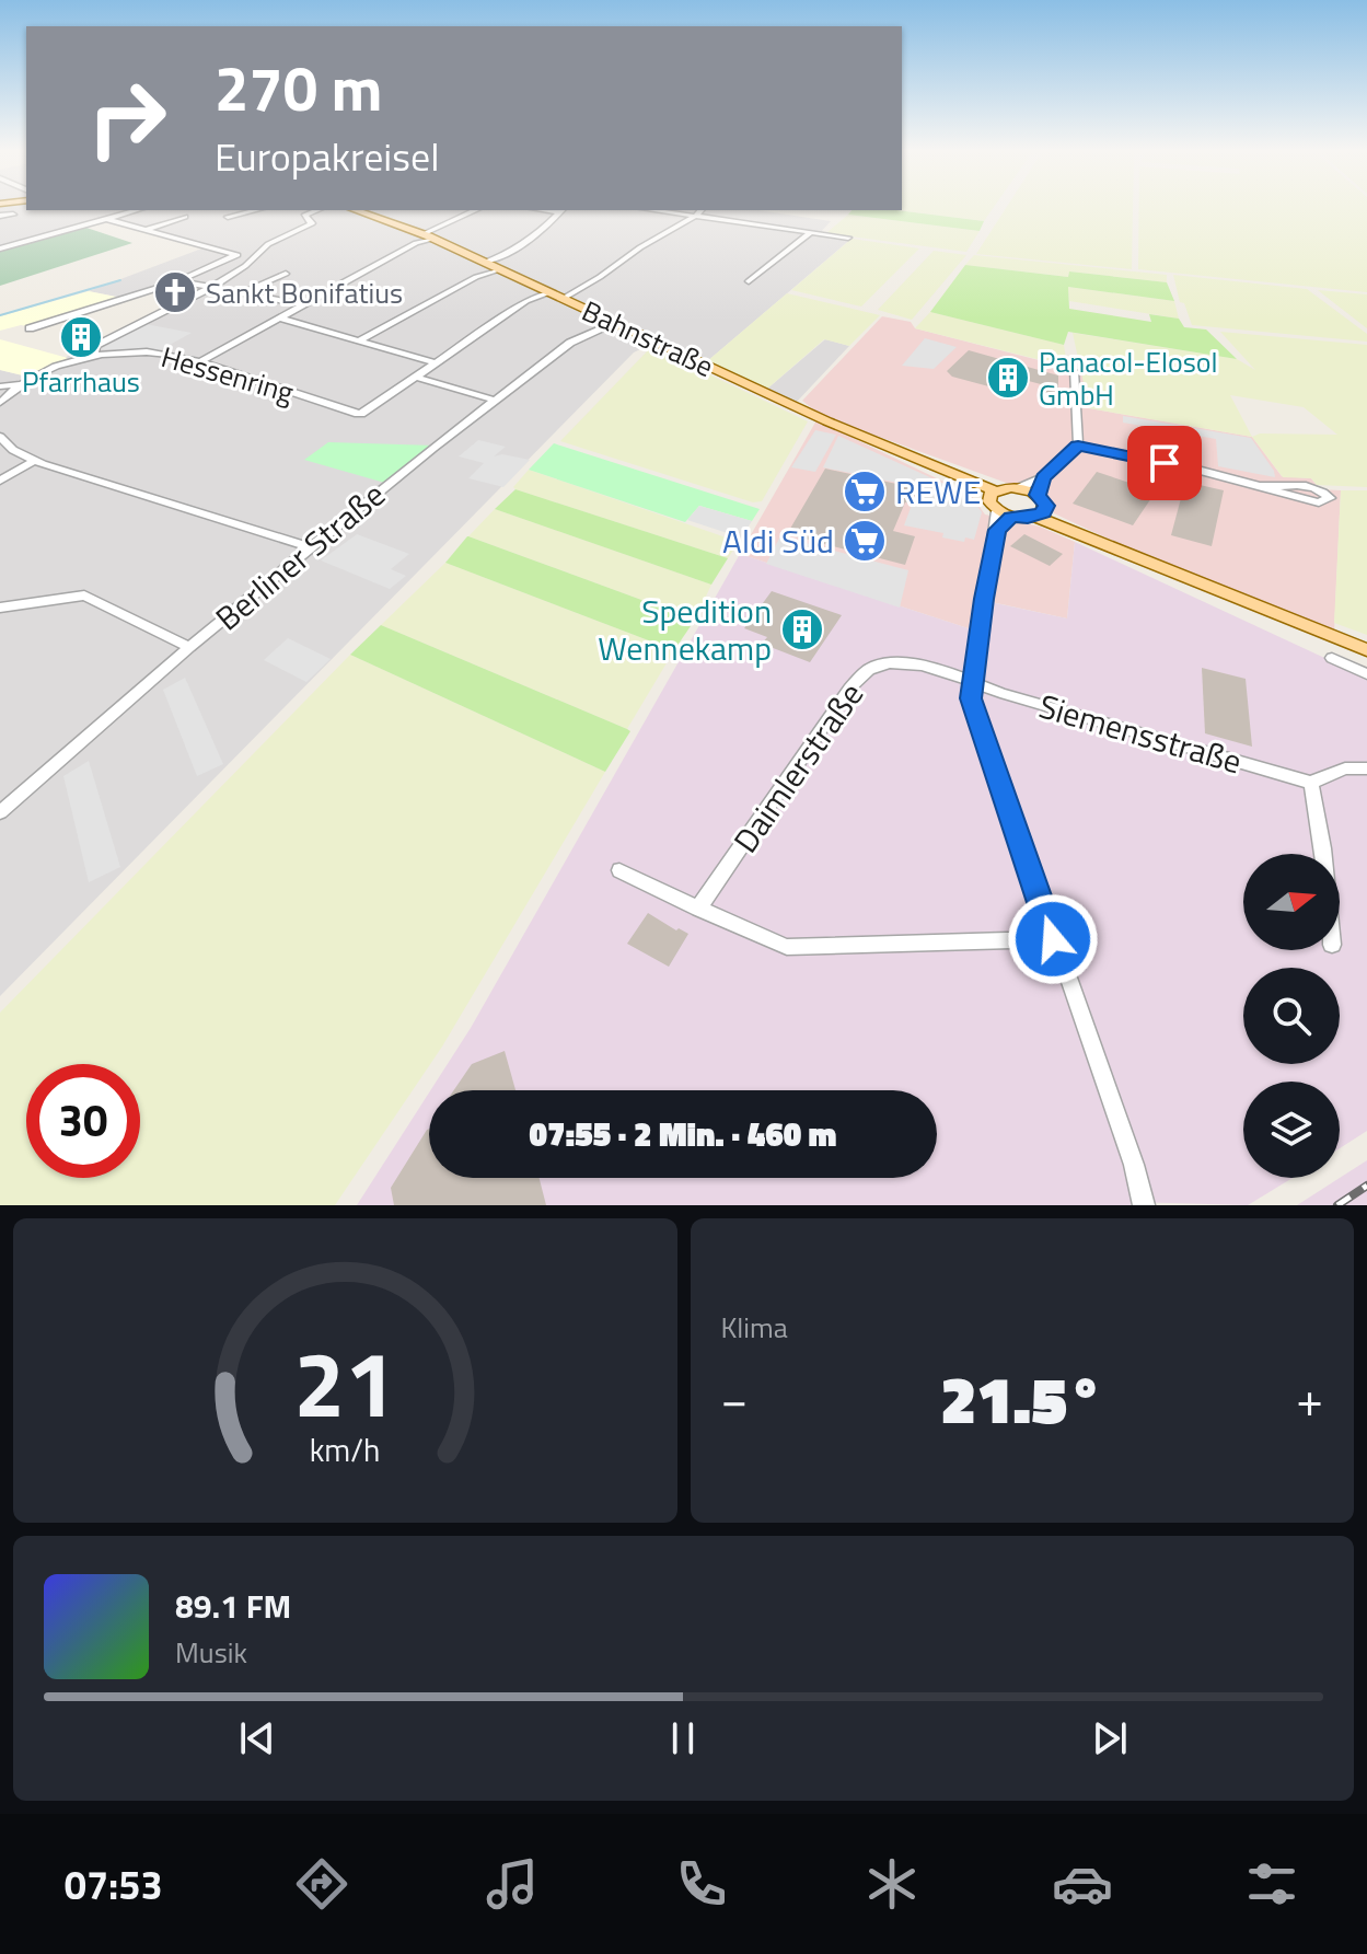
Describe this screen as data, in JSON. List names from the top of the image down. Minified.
{"streets":{"main road":["Bahnstraße"],"street":["Hessenring","Berliner Straße","Siemensstraße","Daimlerstraße"]},"crossings":[["Bahnstraße","Berliner Straße"],["Siemensstraße","Daimlerstraße"]],"places":{"church":["Sankt Bonifatius"],"building":["Pfarrhaus","Panacol-Elosol GmbH","Spedition Wennekamp"],"supermarket":["REWE","Aldi Süd"]},"north":"right","page":{"turn":["270 m","Europakreisel"],"limit":"30","trip":"07:55 · 2 Min. · 460 m","tile":"Klima","heat":["−","21.5°","+"],"song":["89.1 FM","Musik"],"tabs":"07:53","gauge":["21","km/h"]}}
